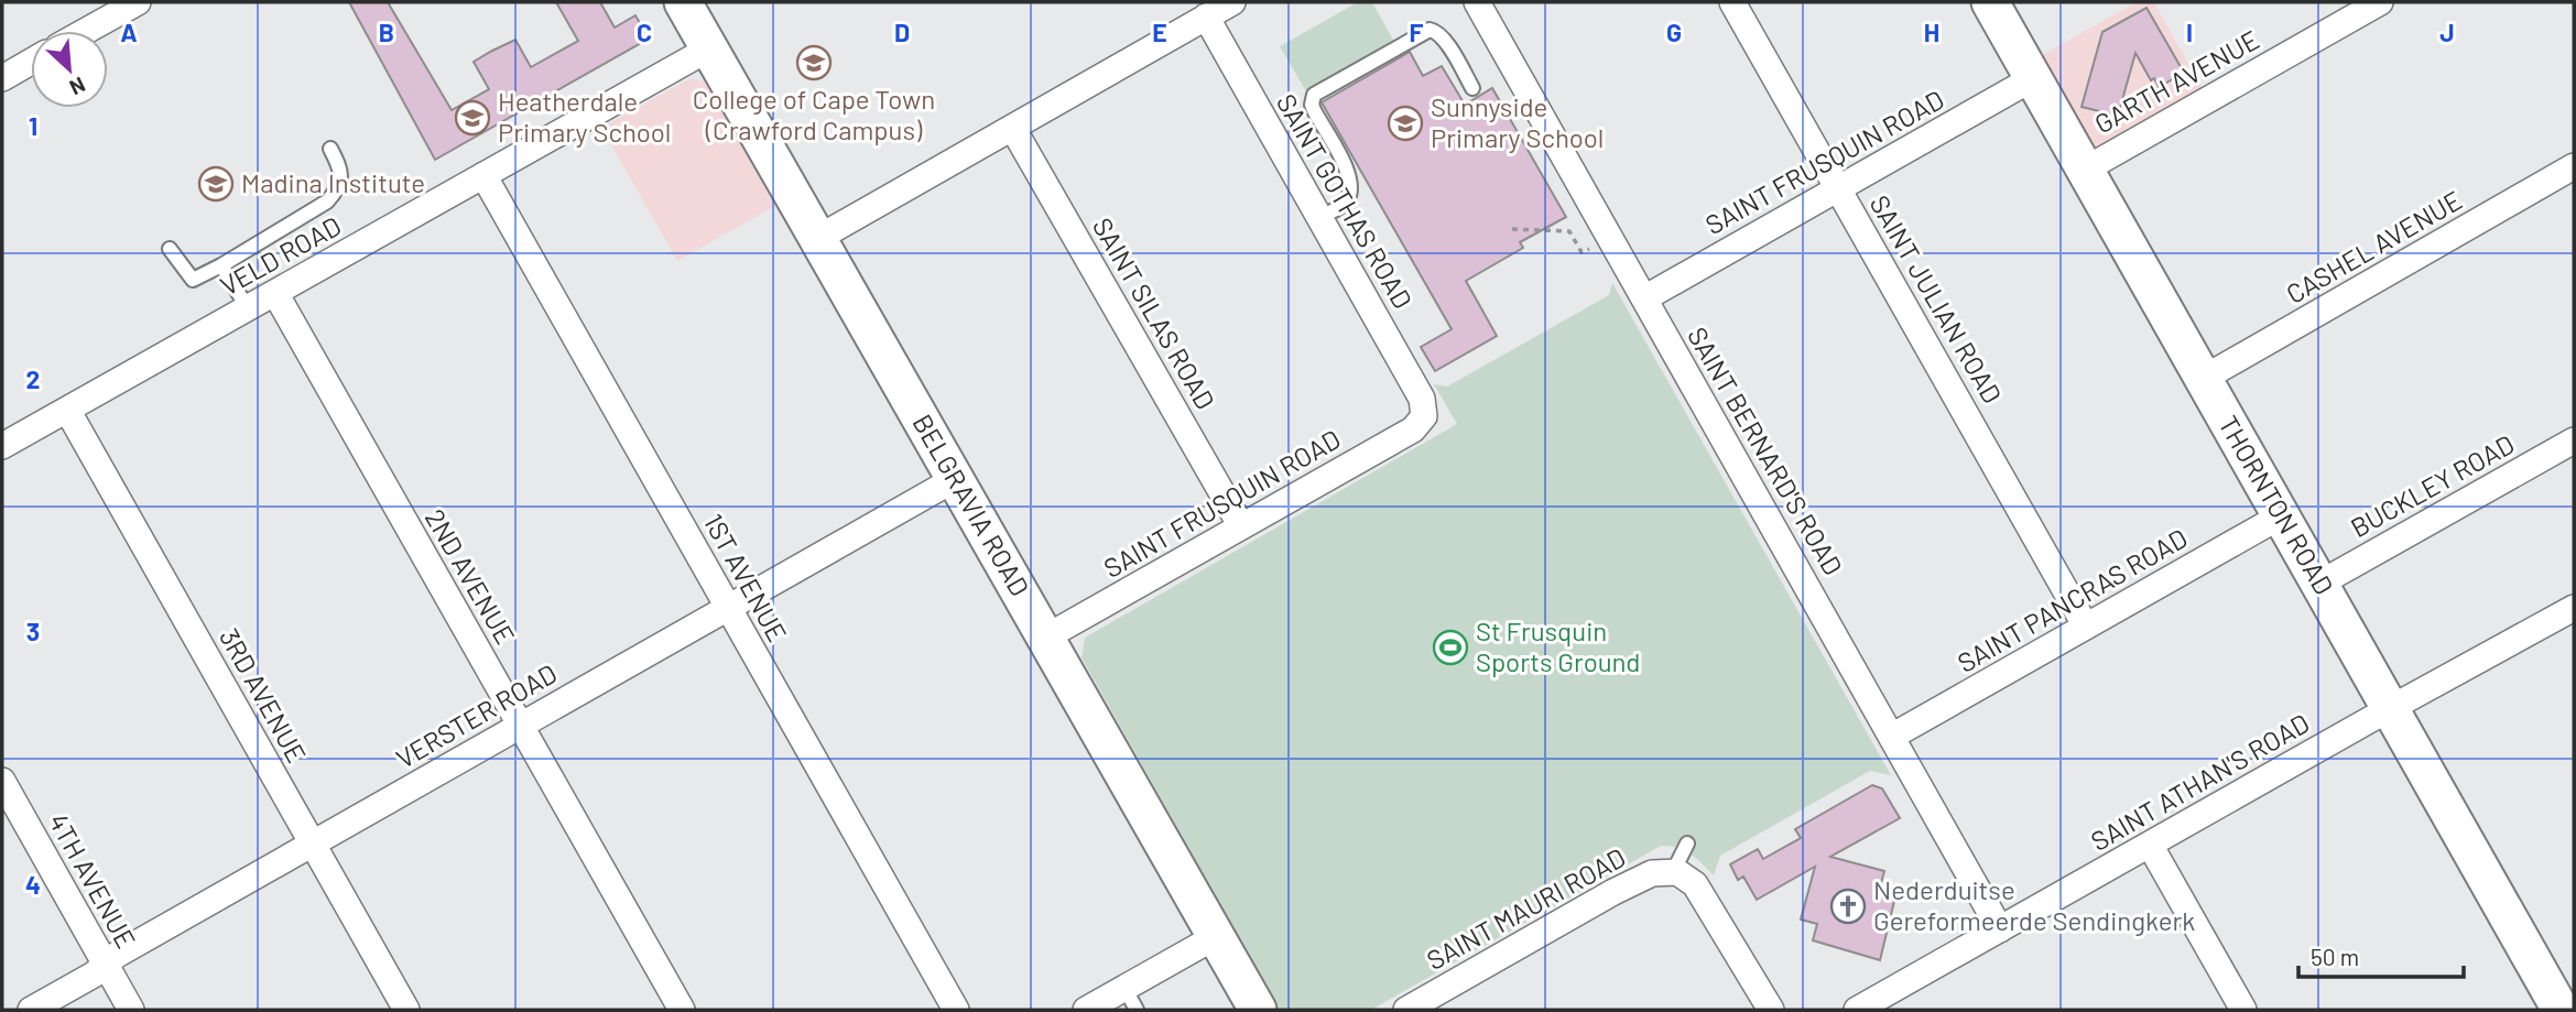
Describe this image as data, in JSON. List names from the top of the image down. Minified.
{"streets":{"street":["GARTH AVENUE","SAINT FRUSQUIN ROAD","SAINT GOTHAS ROAD","CASHEL AVENUE","VELD ROAD","SAINT JULIAN ROAD","SAINT SILAS ROAD","SAINT BERNARD'S ROAD","BUCKLEY ROAD","BELGRAVIA ROAD","THORNTON ROAD","2ND AVENUE","1ST AVENUE","SAINT PANCRAS ROAD","3RD AVENUE","VERSTER ROAD","SAINT ATHAN'S ROAD","4TH AVENUE","SAINT MAURI ROAD"]},"crossings":[["GARTH AVENUE","THORNTON ROAD"],["SAINT FRUSQUIN ROAD","SAINT GOTHAS ROAD"],["SAINT FRUSQUIN ROAD","SAINT JULIAN ROAD"],["SAINT FRUSQUIN ROAD","SAINT SILAS ROAD"],["SAINT FRUSQUIN ROAD","SAINT BERNARD'S ROAD"],["SAINT FRUSQUIN ROAD","BELGRAVIA ROAD"],["SAINT FRUSQUIN ROAD","THORNTON ROAD"],["CASHEL AVENUE","THORNTON ROAD"],["VELD ROAD","BELGRAVIA ROAD"],["VELD ROAD","2ND AVENUE"],["VELD ROAD","1ST AVENUE"],["VELD ROAD","3RD AVENUE"],["SAINT JULIAN ROAD","SAINT PANCRAS ROAD"],["SAINT BERNARD'S ROAD","SAINT PANCRAS ROAD"],["SAINT BERNARD'S ROAD","SAINT ATHAN'S ROAD"],["BUCKLEY ROAD","THORNTON ROAD"],["BELGRAVIA ROAD","VERSTER ROAD"],["THORNTON ROAD","SAINT PANCRAS ROAD"],["THORNTON ROAD","SAINT ATHAN'S ROAD"],["2ND AVENUE","VERSTER ROAD"],["1ST AVENUE","VERSTER ROAD"],["3RD AVENUE","VERSTER ROAD"],["VERSTER ROAD","4TH AVENUE"]],"places":{"school or university":["College of Cape Town (Crawford Campus)","Heatherdale Primary School","Sunnyside Primary School","Madina Institute"],"sports":["St Frusquin Sports Ground"],"church":["Nederduitse Gereformeerde Sendingkerk"]},"scale_bar":"50 m","north":"bottom right","grid":{"columns":["A","B","C","D","E","F","G","H","I","J"],"rows":["1","2","3","4"]}}
